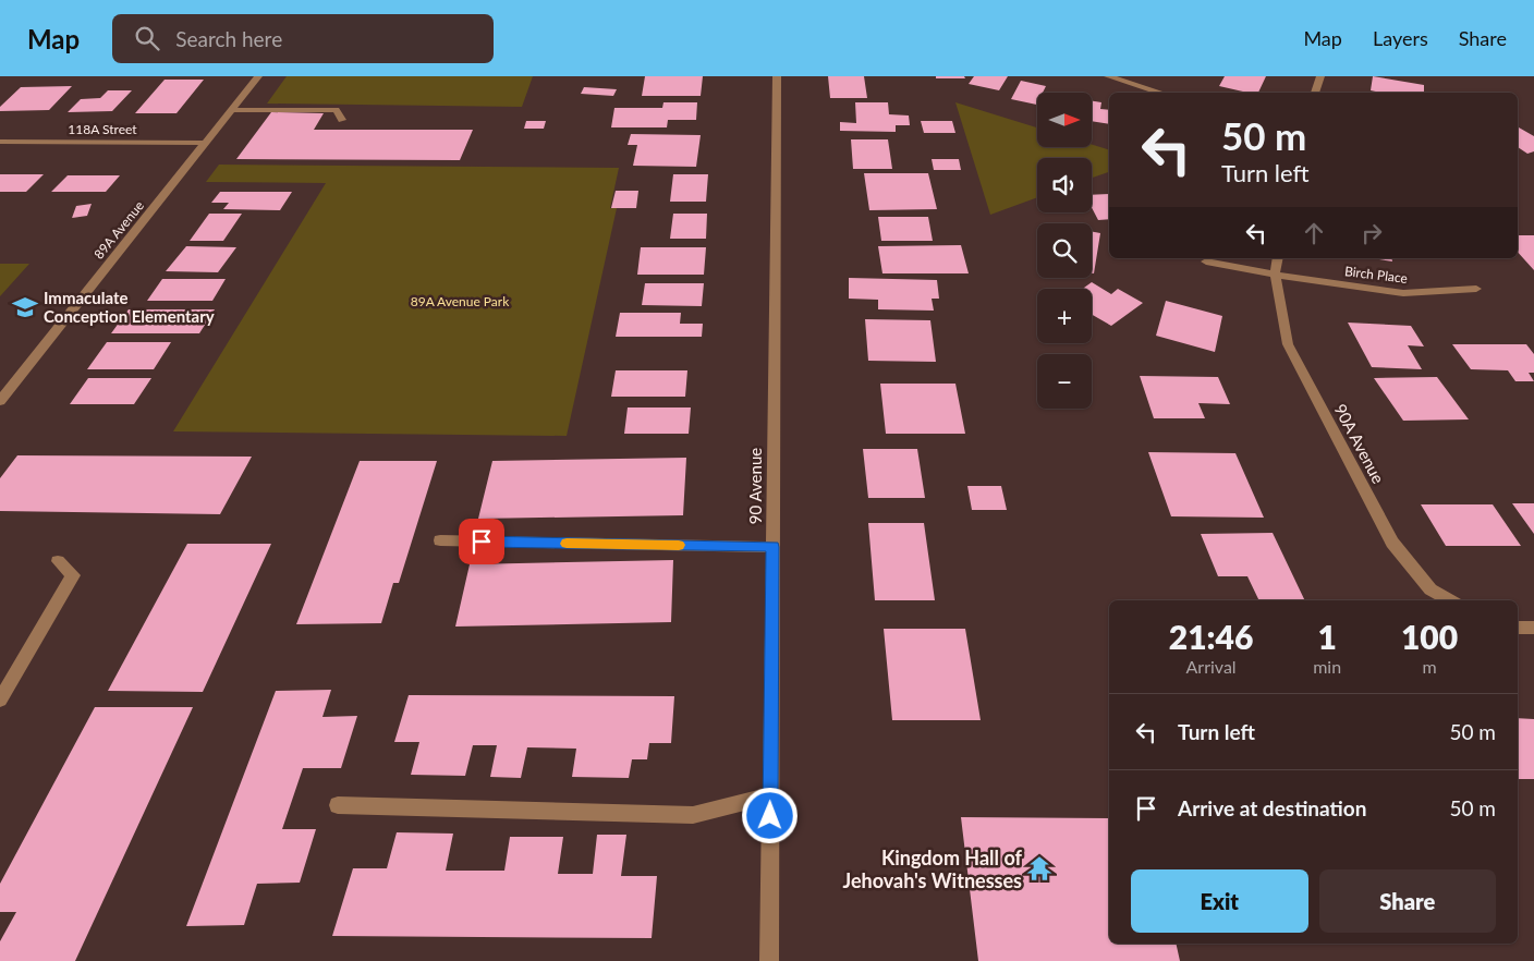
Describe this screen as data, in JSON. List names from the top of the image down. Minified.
{"streets":{"street":["118A Street","89A Avenue","Birch Place","90A Avenue","90 Avenue"]},"crossings":[["118A Street","89A Avenue"],["Birch Place","90A Avenue"]],"parks":["89A Avenue Park"],"places":{"school or university":["Immaculate Conception Elementary"],"temple":["Kingdom Hall of Jehovah's Witnesses"]},"north":"right","page":{"header":"Map","search":"Search here","nav":["Map","Layers","Share"],"map_buttons":["+","−"],"turn":["50 m","Turn left"],"eta":["21:46","Arrival","1","min","100","m"],"list":[{"name":"Turn left","value":"50 m"},{"name":"Arrive at destination","value":"50 m"}],"buttons":["Exit","Share"]}}
